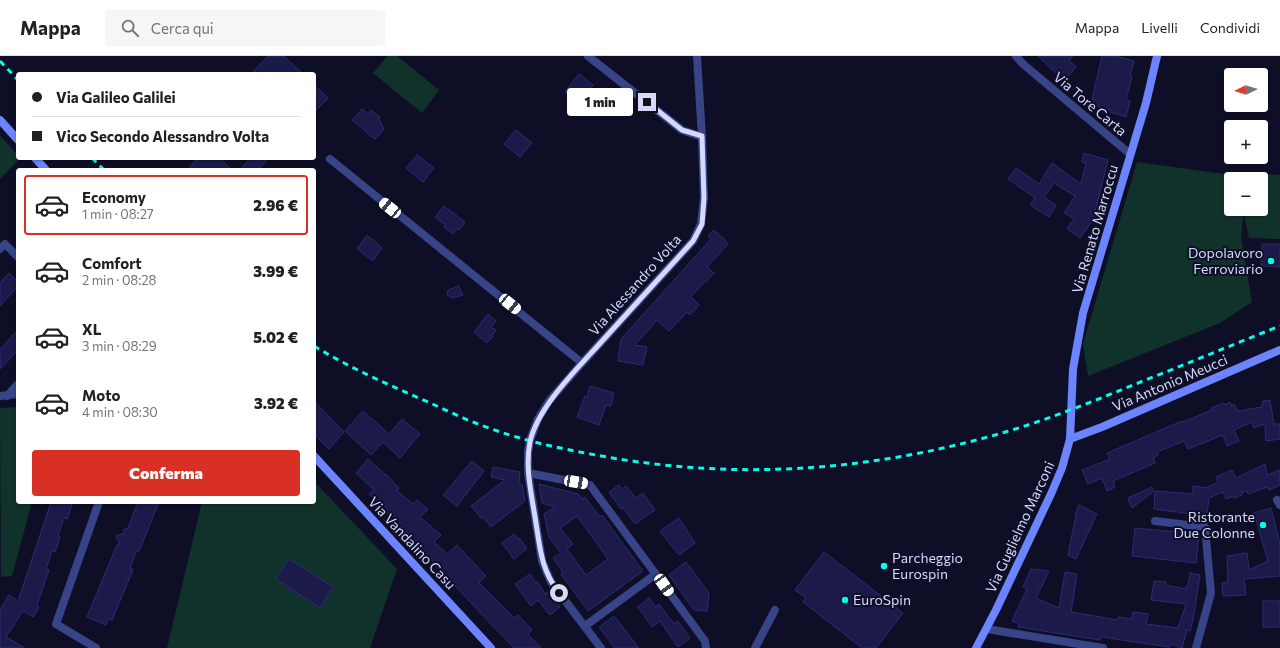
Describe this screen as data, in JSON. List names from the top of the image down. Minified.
{"streets":{"main road":["Via Renato Marroccu","Via Antonio Meucci","Via Guglielmo Marconi","Via Vandalino Casu"],"street":["Via Tore Carta","Via Alessandro Volta"]},"crossings":[["Via Tore Carta","Via Renato Marroccu"],["Via Renato Marroccu","Via Guglielmo Marconi"],["Via Antonio Meucci","Via Guglielmo Marconi"]],"places":["Dopolavoro Ferroviario","Ristorante Due Colonne","Parcheggio Eurospin","EuroSpin"],"north":"left","page":{"header":"Mappa","search":"Cerca qui","nav":["Mappa","Livelli","Condividi"],"map_buttons":["+","−"],"banner":["Via Galileo Galilei","Vico Secondo Alessandro Volta"],"bubble":"1 min","list":[{"name":"Economy","note":"1 min · 08:27","value":"2.96 €"},{"name":"Comfort","note":"2 min · 08:28","value":"3.99 €"},{"name":"XL","note":"3 min · 08:29","value":"5.02 €"},{"name":"Moto","note":"4 min · 08:30","value":"3.92 €"}],"buttons":"Conferma"}}
